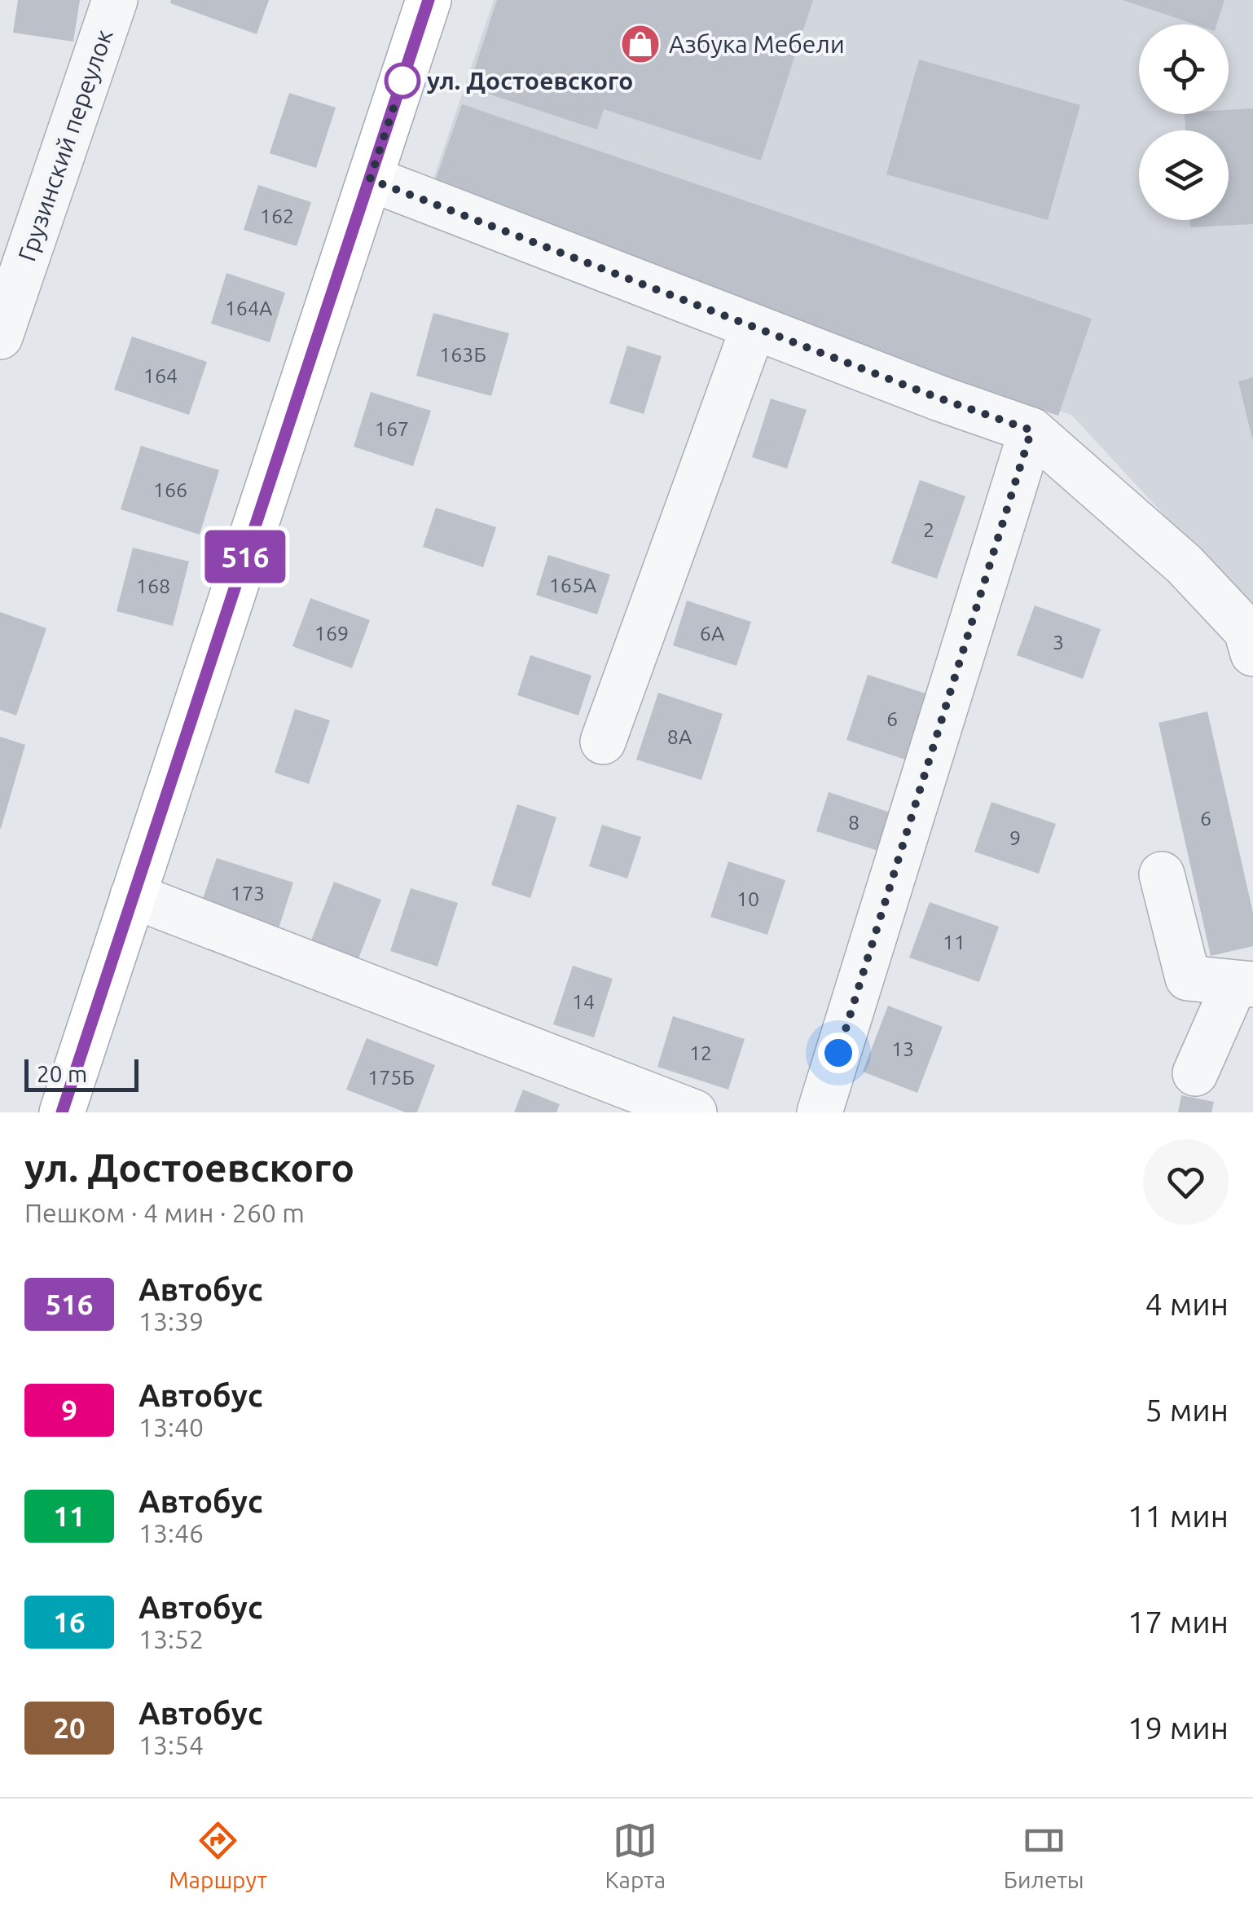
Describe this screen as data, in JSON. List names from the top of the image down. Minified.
{"streets":{"street":["Грузинский переулок"]},"places":{"shop":["Азбука Мебели"],"other":["ул. Достоевского"]},"lines":["bus line 516"],"house_numbers":["162","164А","163Б","164","167","166","2","165А","168","169","6А","3","6","8А","6","8","9","173","10","11","14","13","12","175Б"],"scale_bar":"20 m","page":{"on_map":"516","scale":"20 m","heading":["ул. Достоевского","Пешком · 4 мин · 260 m"],"list":[{"mark":"516","name":"Автобус","note":"13:39","value":"4 мин"},{"mark":"9","name":"Автобус","note":"13:40","value":"5 мин"},{"mark":"11","name":"Автобус","note":"13:46","value":"11 мин"},{"mark":"16","name":"Автобус","note":"13:52","value":"17 мин"},{"mark":"20","name":"Автобус","note":"13:54","value":"19 мин"}],"tabs":["Маршрут","Карта","Билеты"]}}
